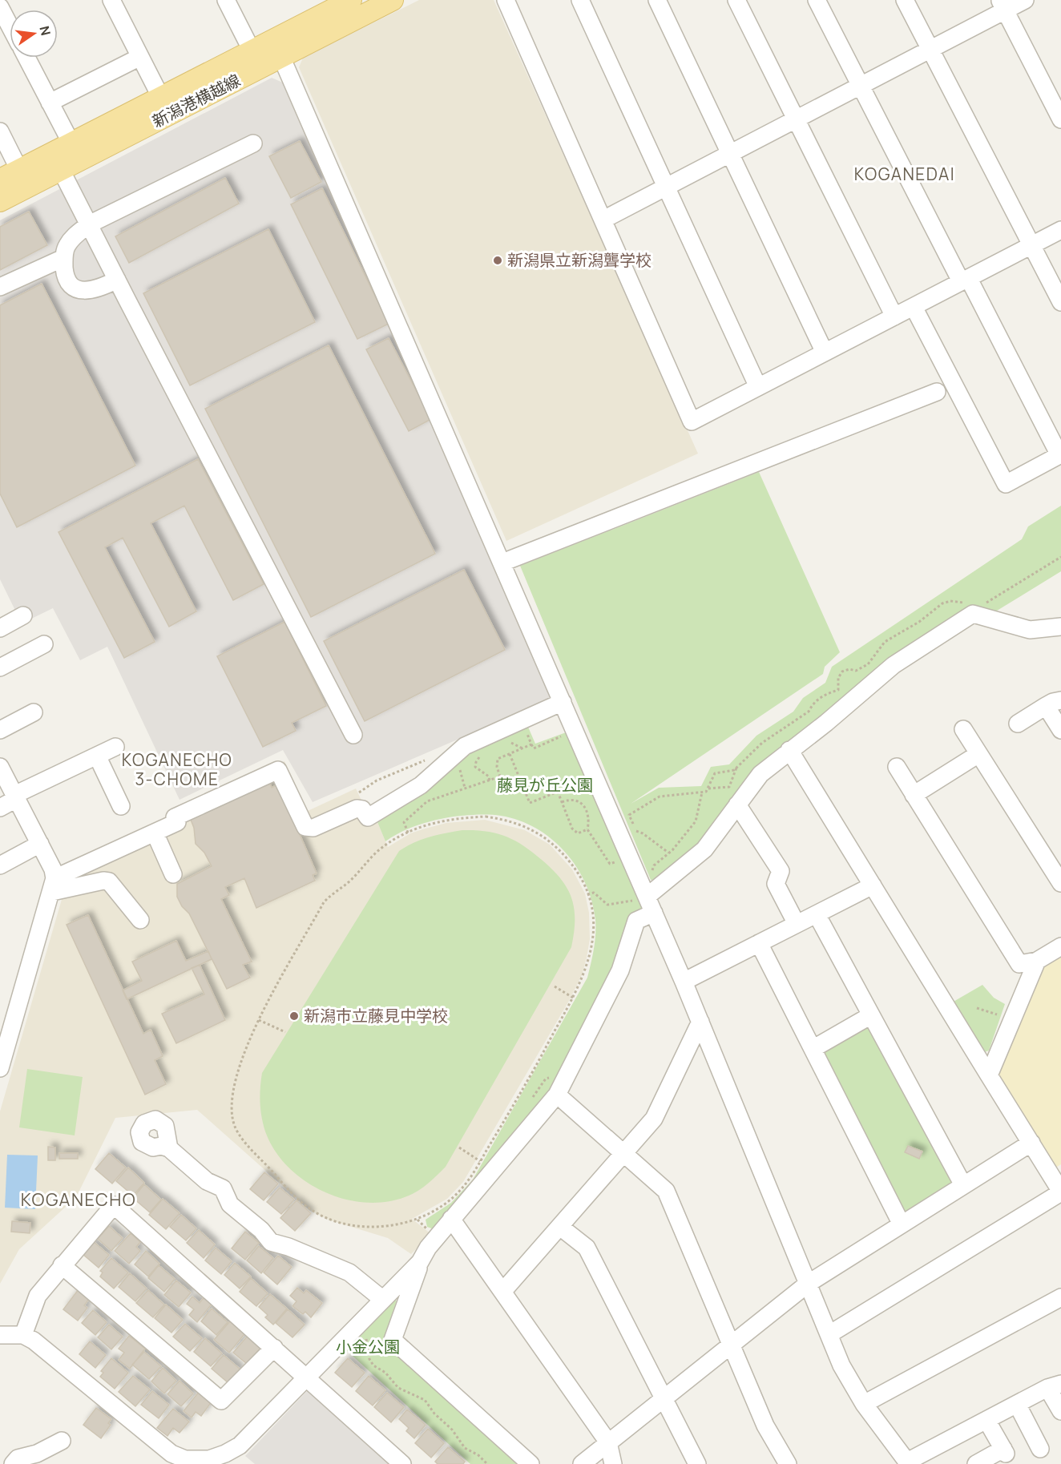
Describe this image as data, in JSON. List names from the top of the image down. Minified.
{"streets":{"main road":["新潟港横越線"]},"districts":["KOGANEDAI","KOGANECHO 3-CHOME","KOGANECHO"],"parks":["藤見が丘公園","小金公園"],"places":["新潟県立新潟聾学校","新潟市立藤見中学校"],"north":"right"}
